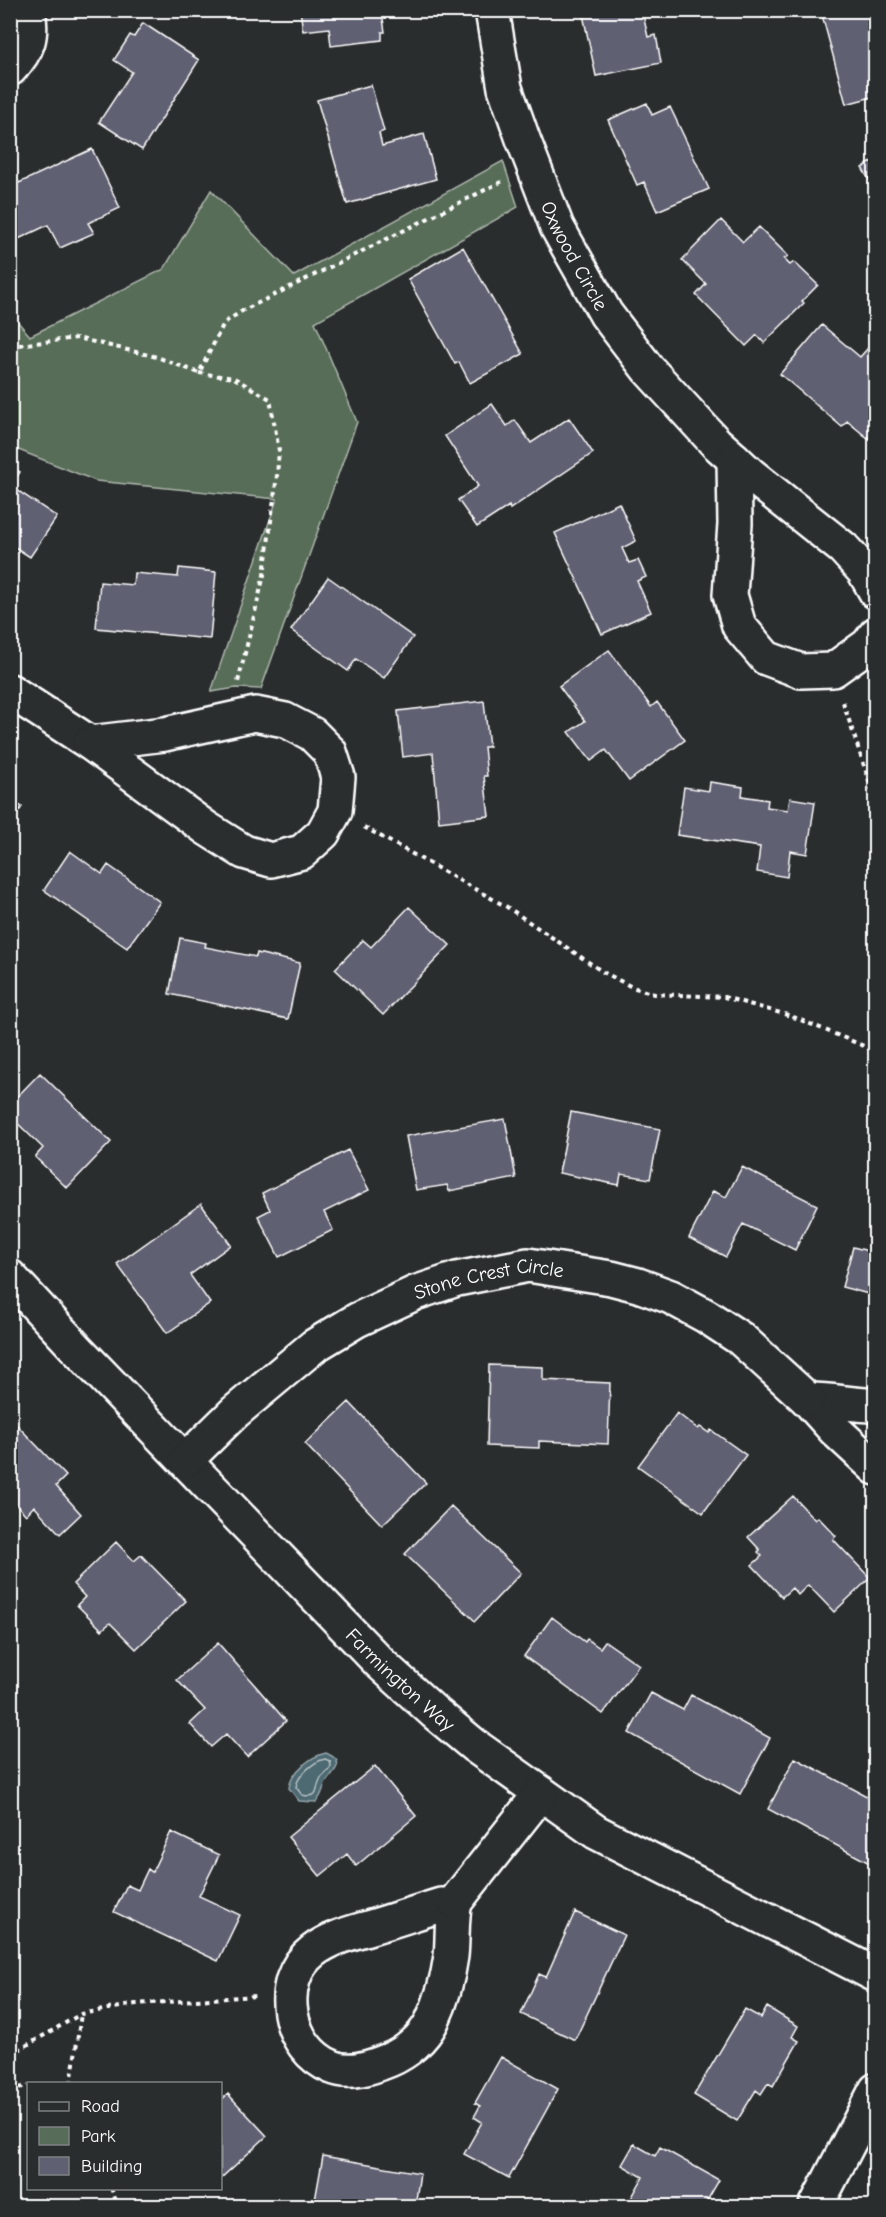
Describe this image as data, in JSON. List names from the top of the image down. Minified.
{"streets":{"street":["Oxwood Circle","Stone Crest Circle","Farmington Way"]},"crossings":[["Stone Crest Circle","Farmington Way"]],"legend":["Road","Park","Building"]}
